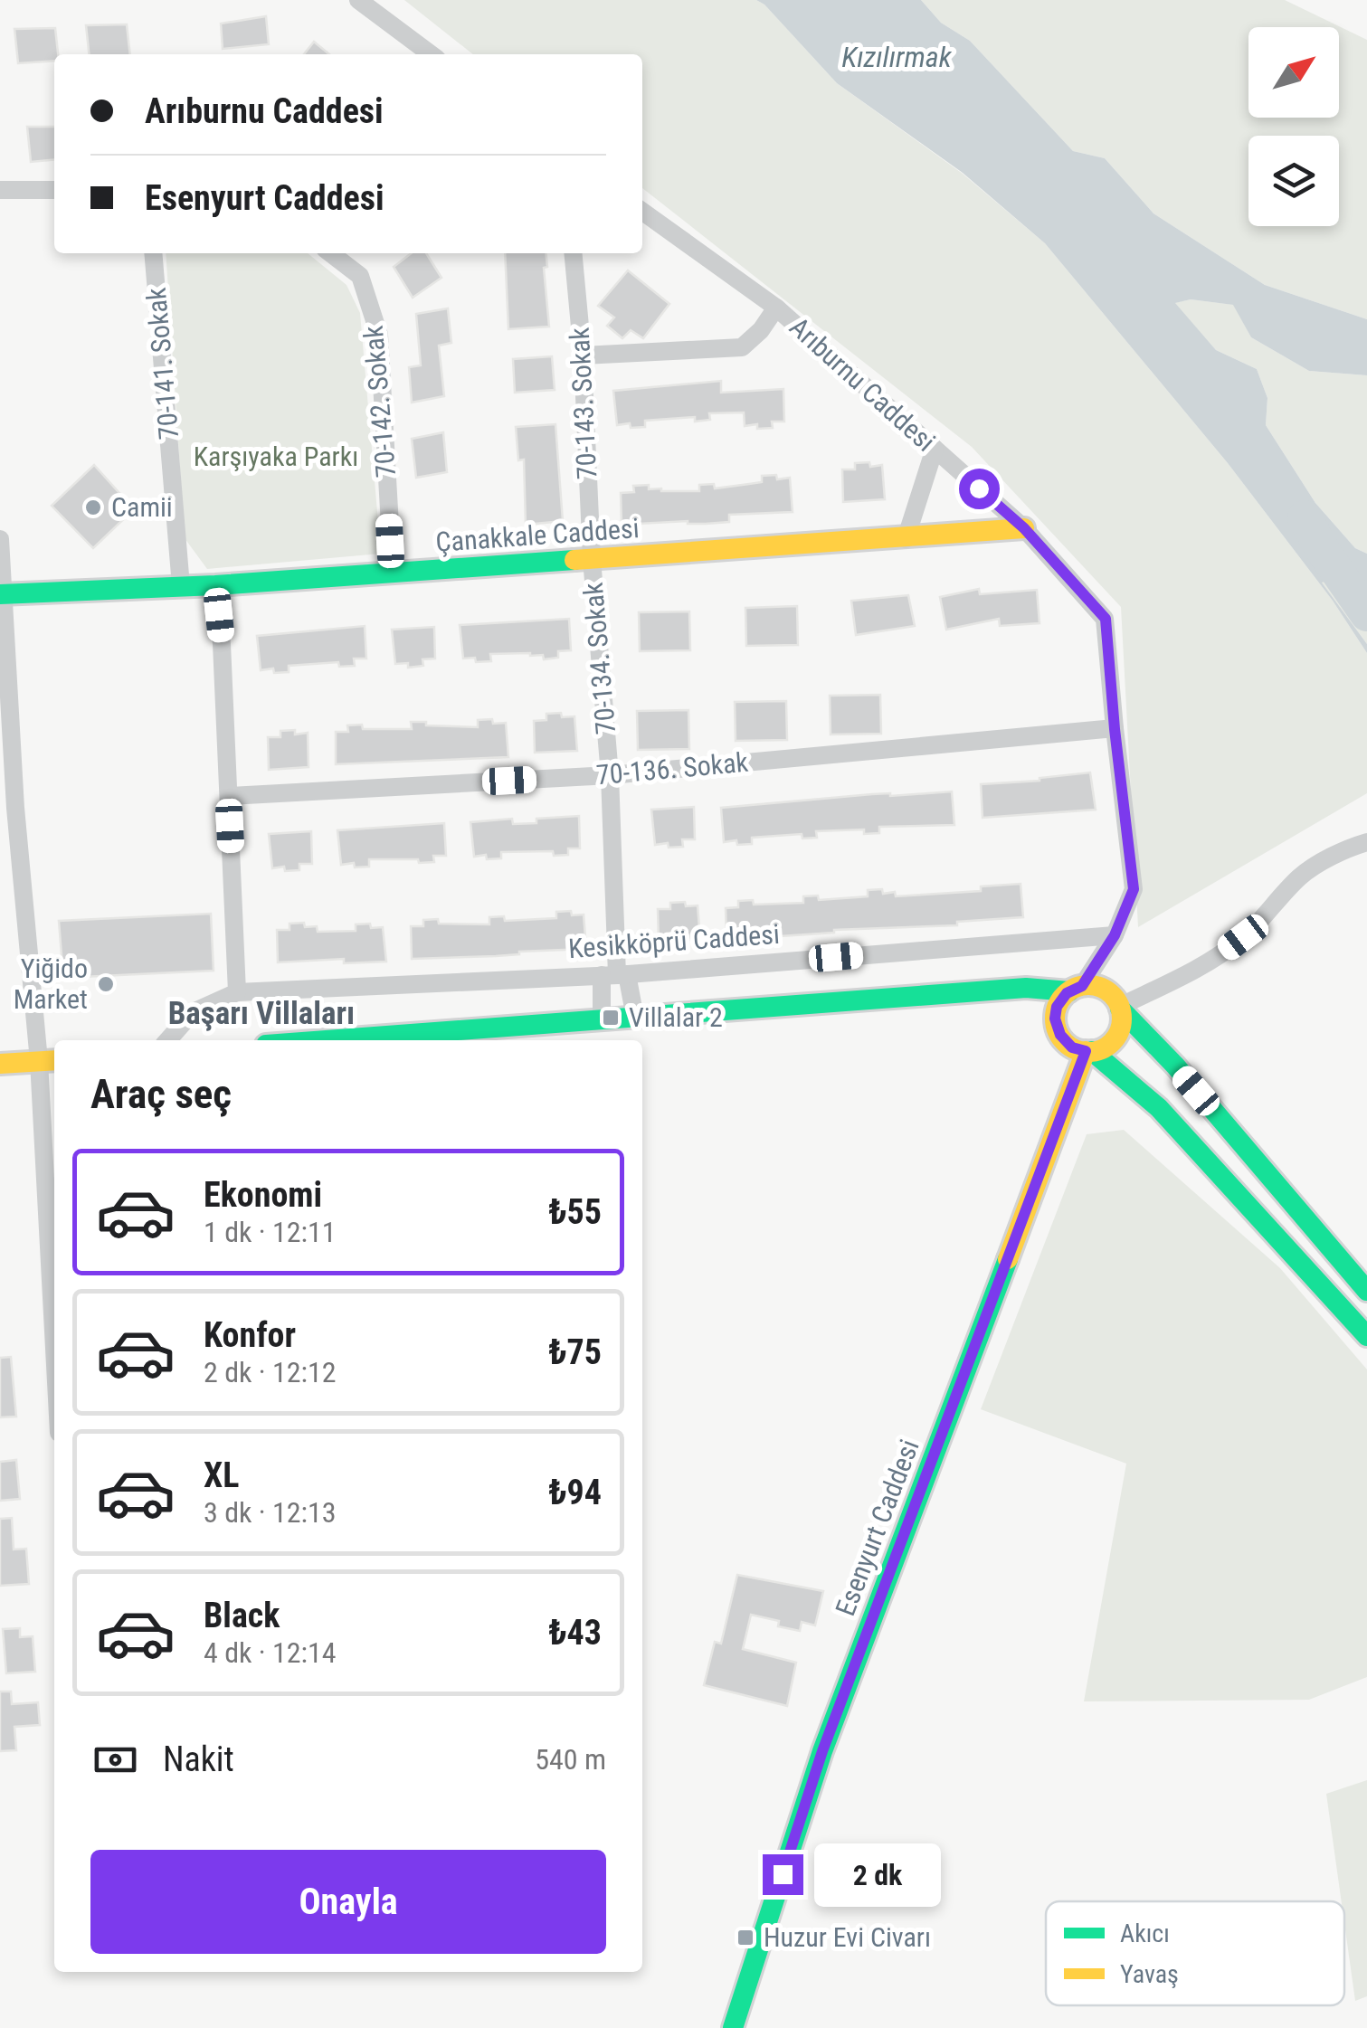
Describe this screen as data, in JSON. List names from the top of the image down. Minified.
{"streets":{"street":["70-141. Sokak","Arıburnu Caddesi","70-142. Sokak","70-143. Sokak","Çanakkale Caddesi","70-134. Sokak","70-136. Sokak","Kesikköprü Caddesi","Esenyurt Caddesi"]},"crossings":[["70-141. Sokak","Çanakkale Caddesi"],["Arıburnu Caddesi","Çanakkale Caddesi"],["Arıburnu Caddesi","70-136. Sokak"],["Arıburnu Caddesi","Kesikköprü Caddesi"],["Arıburnu Caddesi","Esenyurt Caddesi"],["70-142. Sokak","Çanakkale Caddesi"],["70-143. Sokak","Çanakkale Caddesi"],["70-143. Sokak","70-134. Sokak"],["Çanakkale Caddesi","70-134. Sokak"],["70-134. Sokak","70-136. Sokak"],["70-134. Sokak","Kesikköprü Caddesi"]],"districts":["Başarı Villaları"],"water":["Kızılırmak"],"parks":["Karşıyaka Parkı"],"places":{"other":["Camii","Yiğido Market"],"transit":["Villalar 2","Huzur Evi Civarı"]},"legend":["Akıcı","Yavaş"],"north":"top right","page":{"banner":["Arıburnu Caddesi","Esenyurt Caddesi"],"heading":"Araç seç","list":[{"name":"Ekonomi","note":"1 dk · 12:11","value":"₺55"},{"name":"Konfor","note":"2 dk · 12:12","value":"₺75"},{"name":"XL","note":"3 dk · 12:13","value":"₺94"},{"name":"Black","note":"4 dk · 12:14","value":"₺43"}],"pay":["Nakit","540 m"],"buttons":"Onayla","bubble":"2 dk"}}
